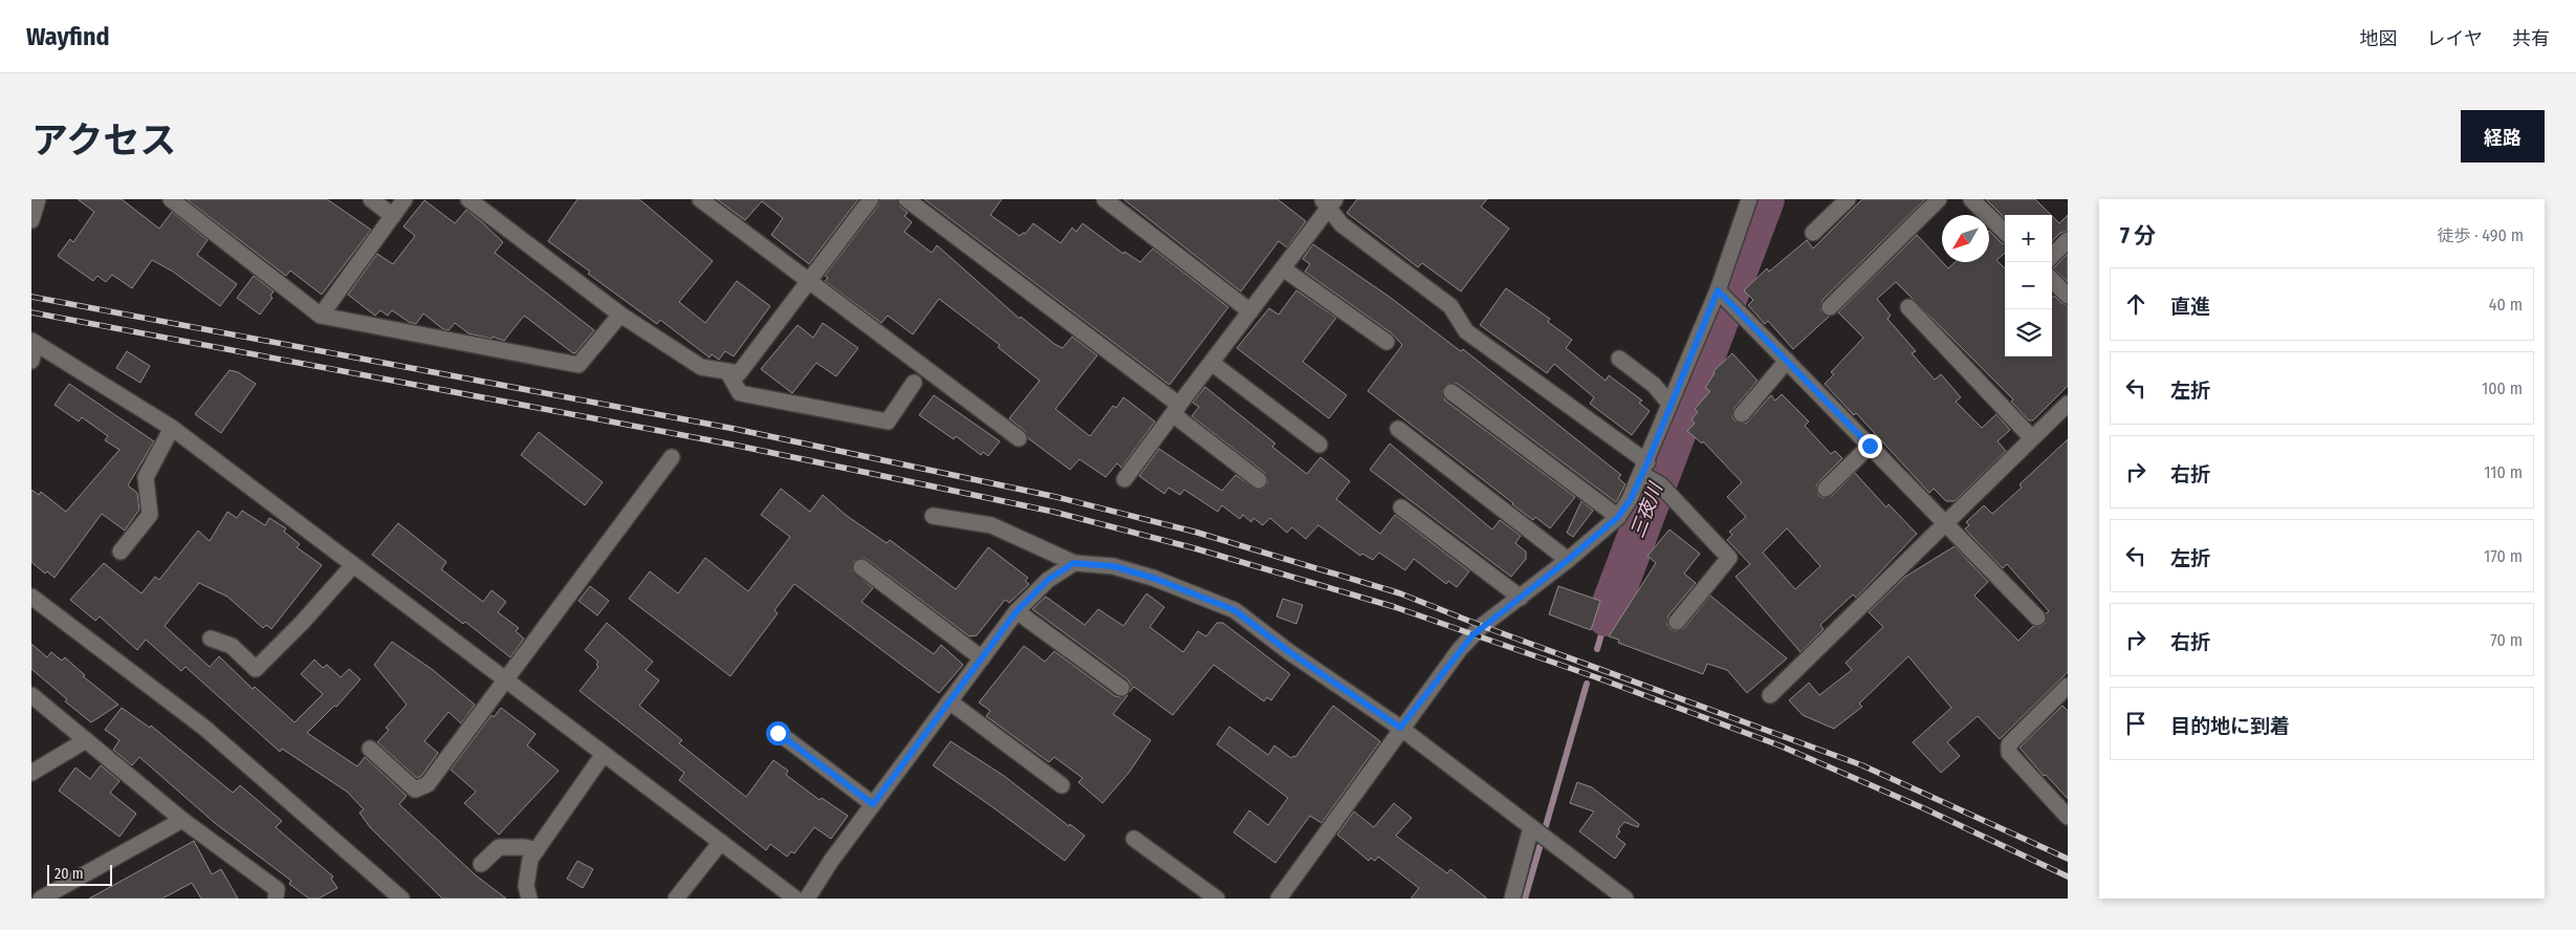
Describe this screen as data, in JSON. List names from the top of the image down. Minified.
{"water":["三夜川"],"scale_bar":"20 m","north":"bottom left","page":{"header":"Wayfind","nav":["地図","レイヤ","共有"],"title":"アクセス","buttons":"経路","heading":["7 分","徒歩 · 490 m"],"map_buttons":["+","−"],"list":[["直進","40 m"],["左折","100 m"],["右折","110 m"],["左折","170 m"],["右折","70 m"],"目的地に到着"],"scale":"20 m"}}
